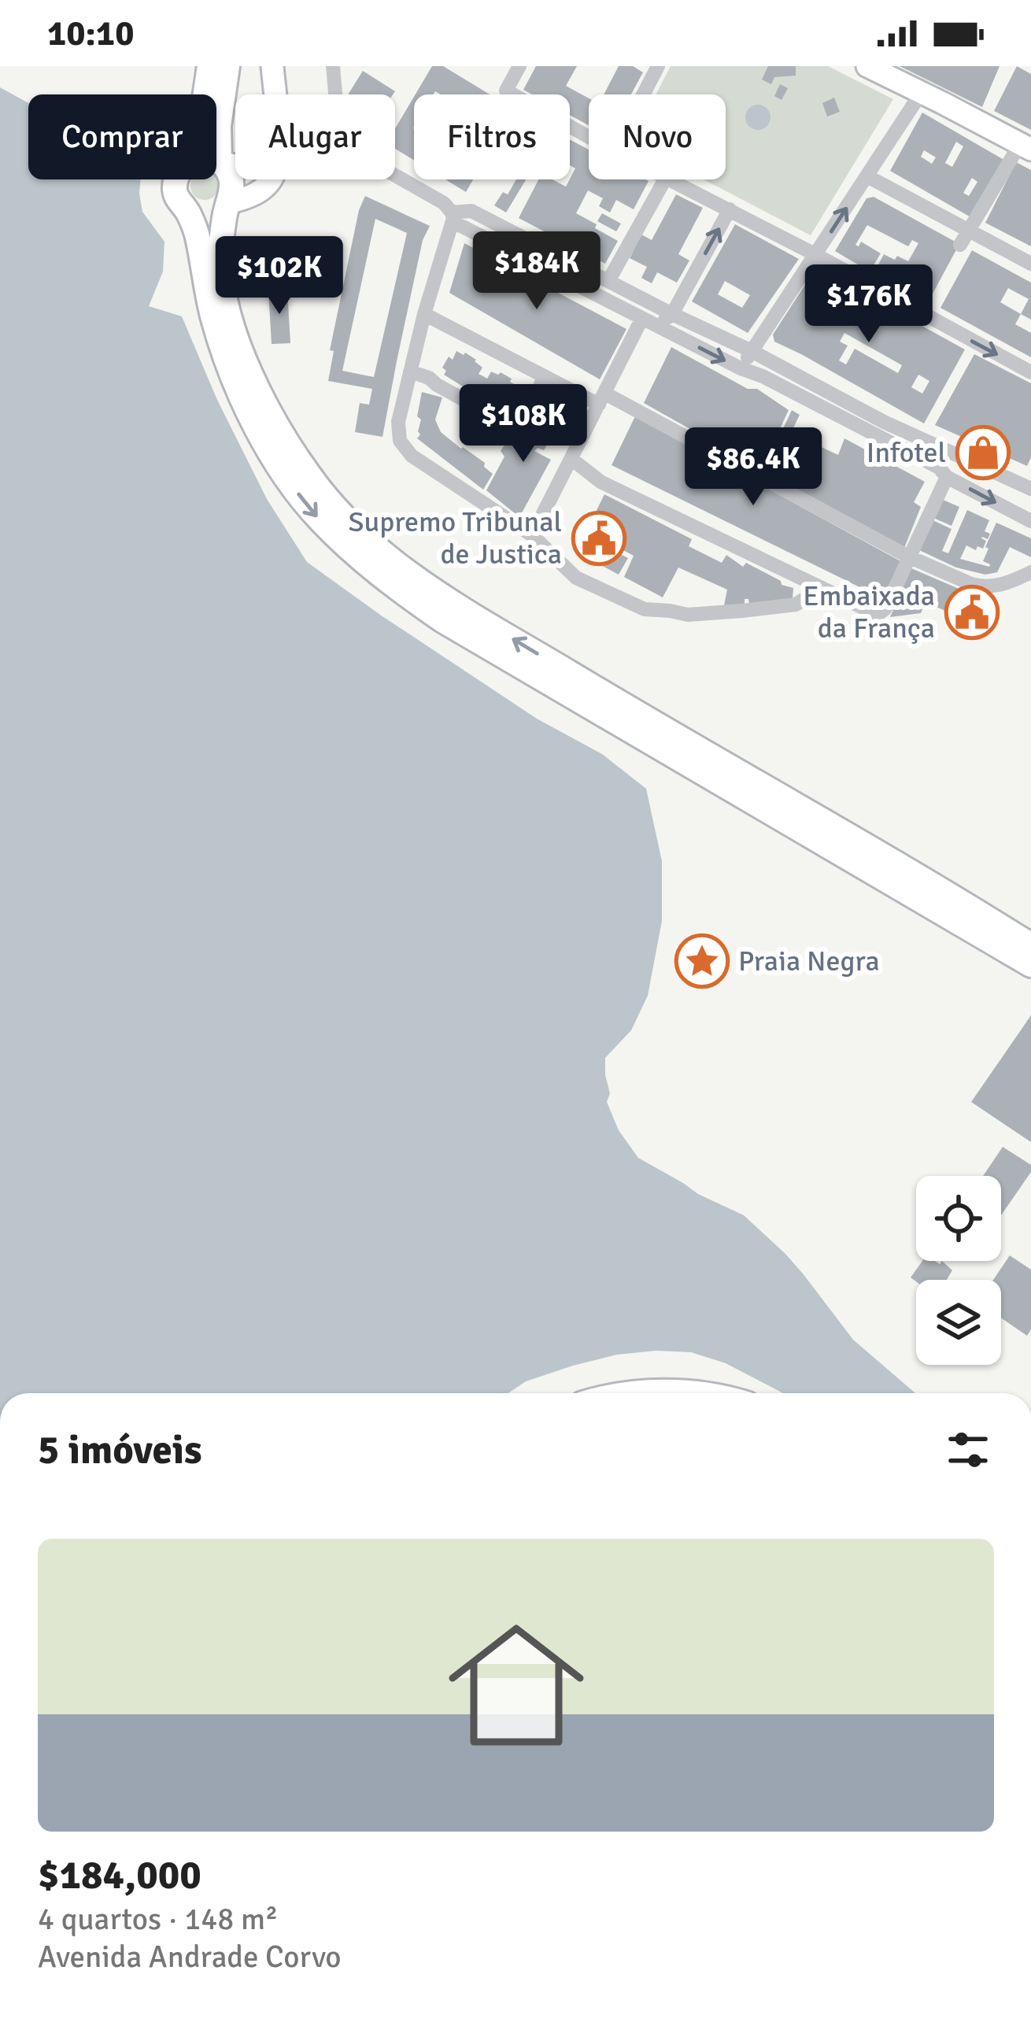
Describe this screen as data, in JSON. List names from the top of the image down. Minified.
{"places":{"shop":["Infotel"],"public building":["Supremo Tribunal de Justica","Embaixada da França"],"place":["Praia Negra"]},"page":{"status":"10:10","chip":["Comprar","Alugar","Filtros","Novo"],"price":["$184K","$102K","$176K","$108K","$86.4K"],"heading":"5 imóveis","list":[{"name":"$184,000","note":"4 quartos · 148 m² · Avenida Andrade Corvo"}]}}
